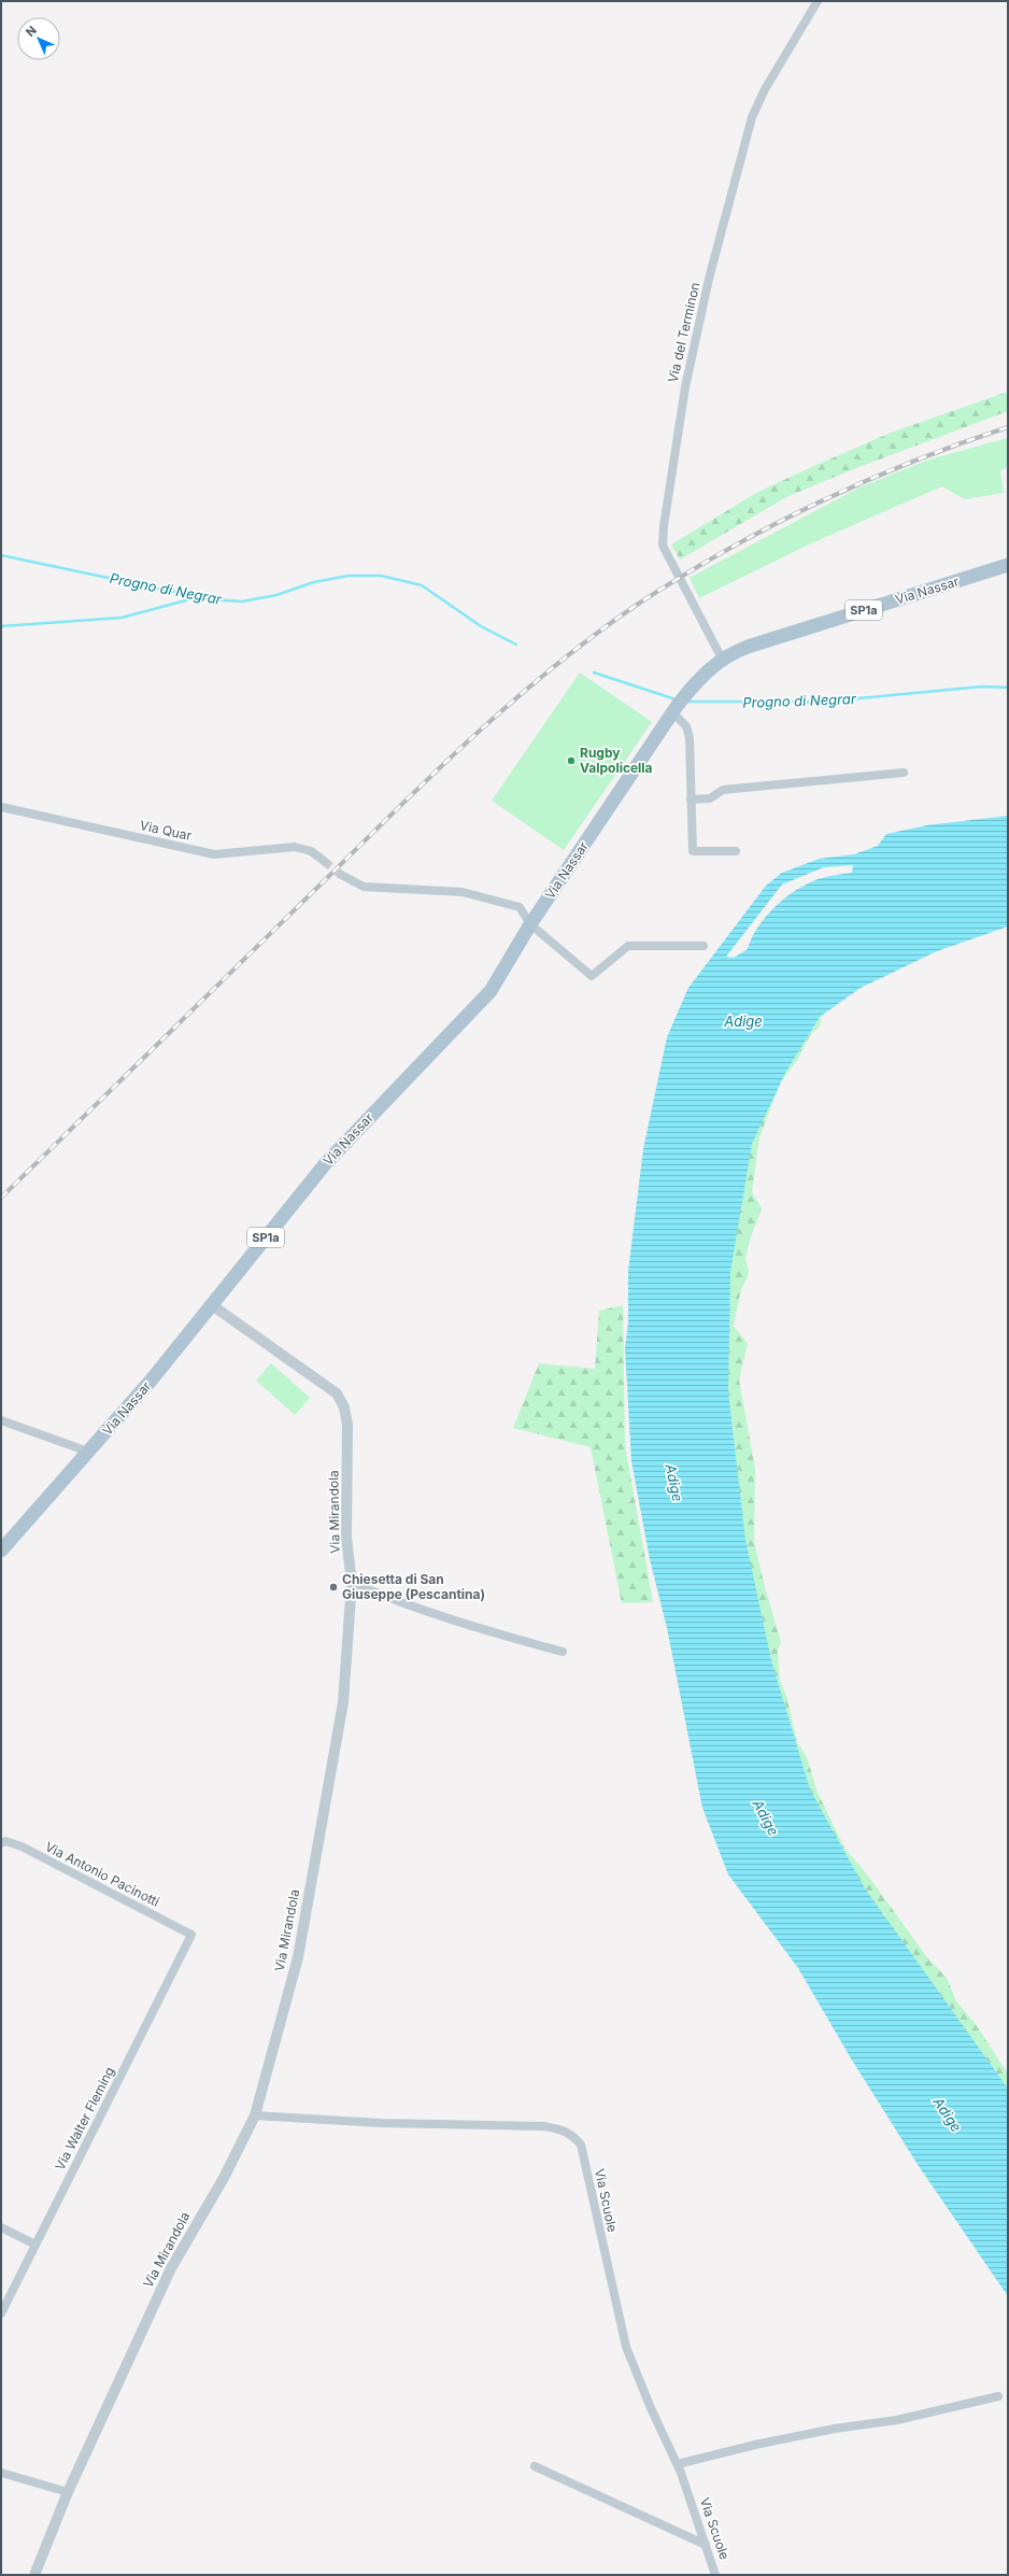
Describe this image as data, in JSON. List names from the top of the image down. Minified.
{"streets":{"main road":["Via Nassar","SP1a"],"street":["Via del Terminon","Via Quar","Via Mirandola","Via Antonio Pacinotti","Via Walter Fleming","Via Scuole"]},"crossings":[["Via del Terminon","Via Nassar"],["Via Nassar","Via Mirandola"],["Via Mirandola","Via Scuole"],["Via Antonio Pacinotti","Via Walter Fleming"]],"water":["Progno di Negrar","Adige"],"places":["Rugby Valpolicella","Chiesetta di San Giuseppe (Pescantina)"],"north":"top left"}
